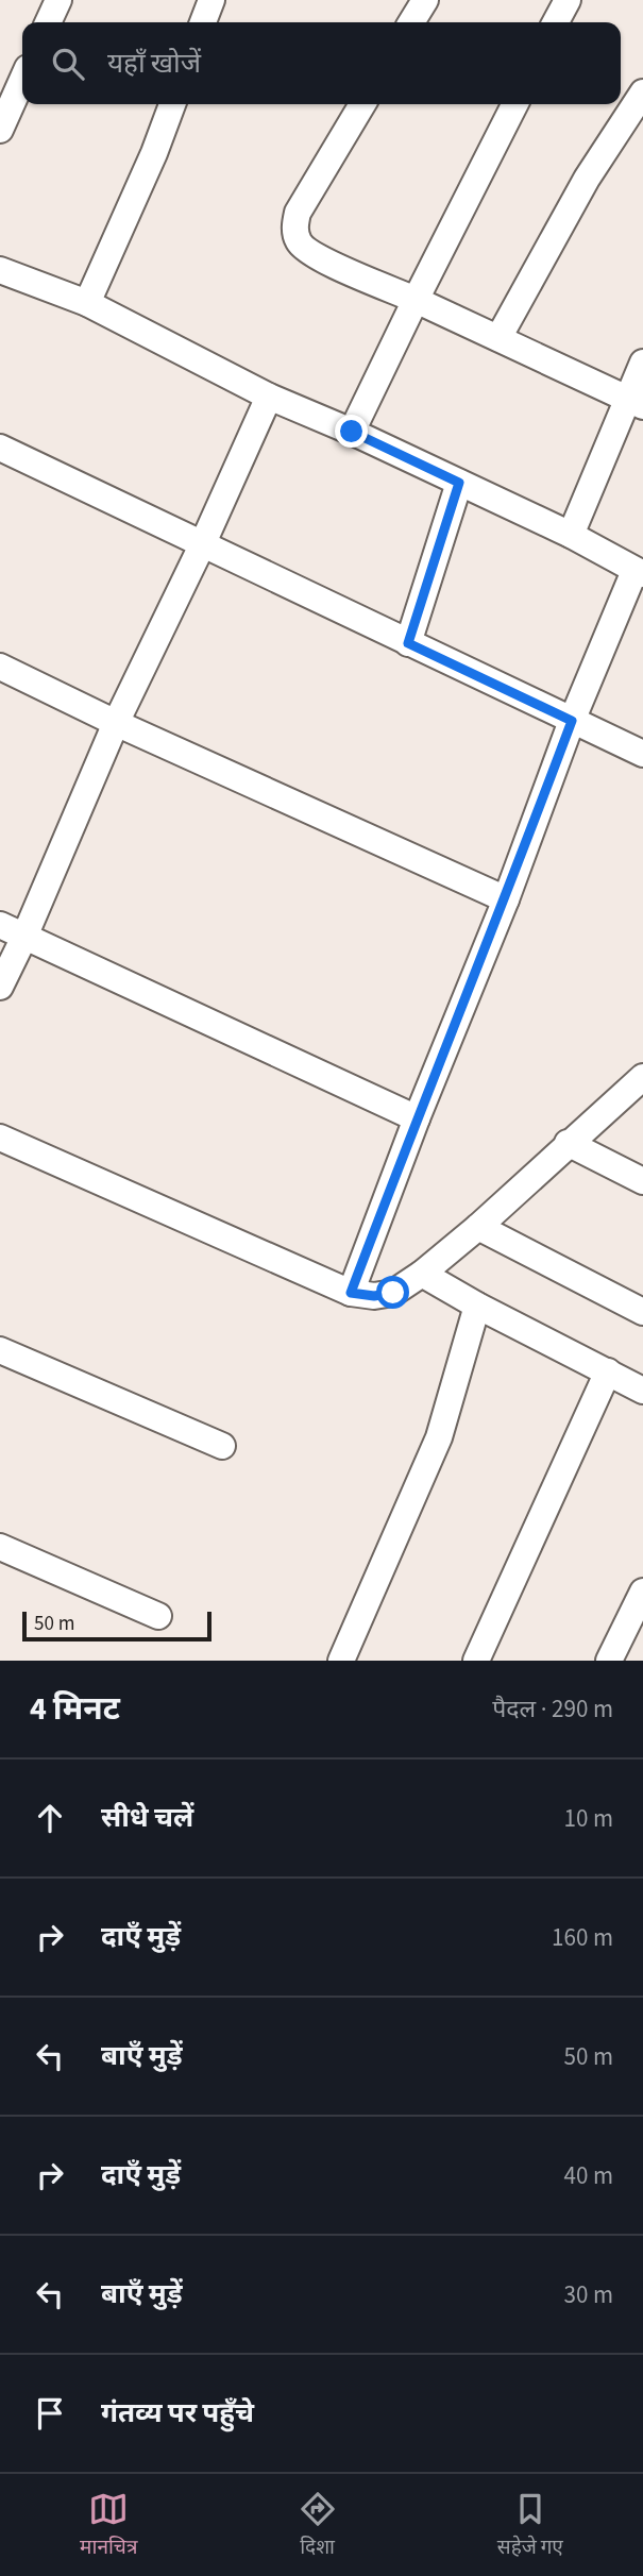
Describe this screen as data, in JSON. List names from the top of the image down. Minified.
{"scale_bar":"50 m","page":{"search":"यहाँ खोजें","scale":"50 m","heading":["4 मिनट","पैदल · 290 m"],"list":[["सीधे चलें","10 m"],["दाएँ मुड़ें","160 m"],["बाएँ मुड़ें","50 m"],["दाएँ मुड़ें","40 m"],["बाएँ मुड़ें","30 m"],"गंतव्य पर पहुँचे"],"nav":["मानचित्र","दिशा","सहेजे गए"]}}
